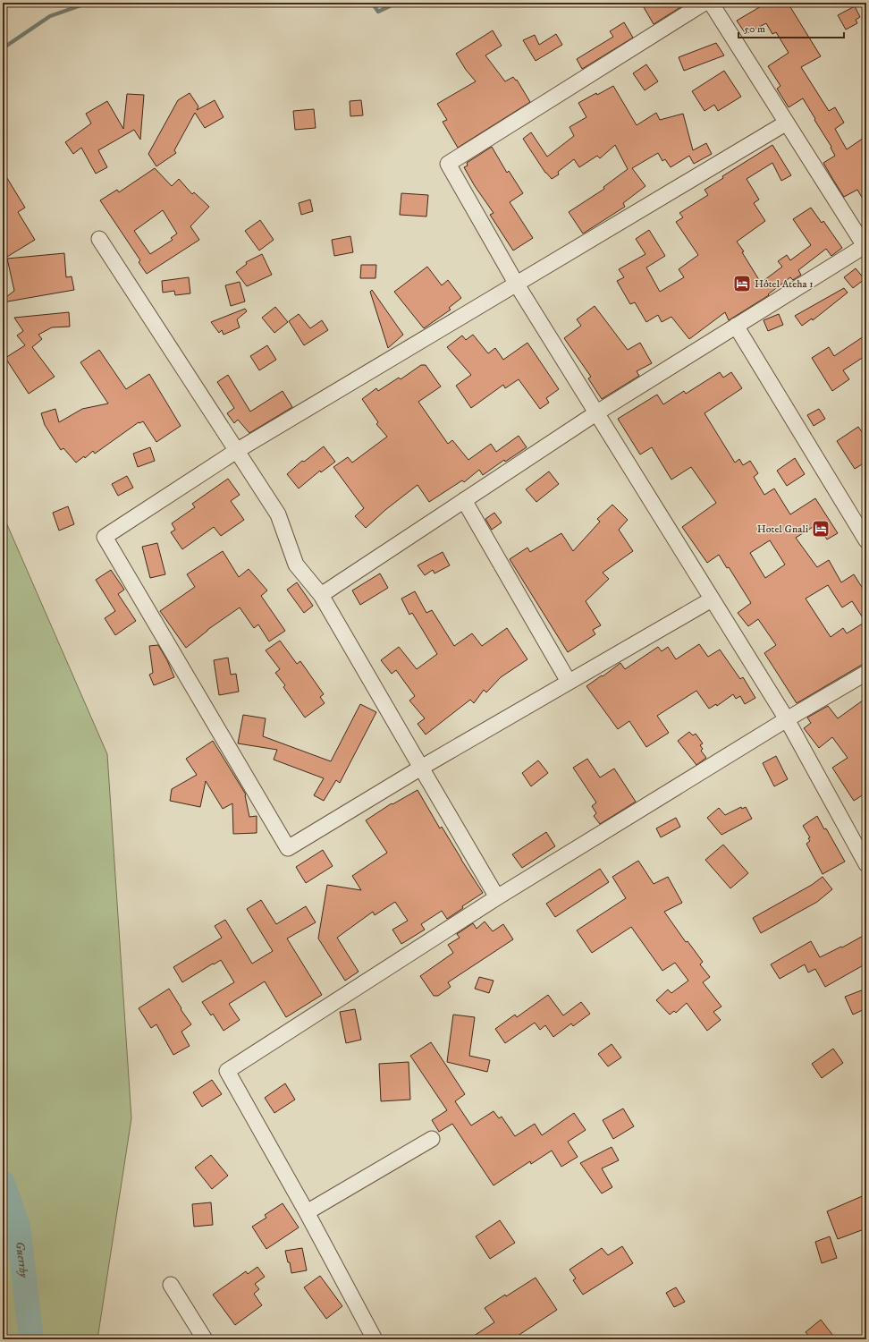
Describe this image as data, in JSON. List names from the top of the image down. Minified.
{"water":["Guerrhy"],"places":{"hotel":["Hôtel Ateha 1","Hotel Gnali"]},"scale_bar":"50 m"}
